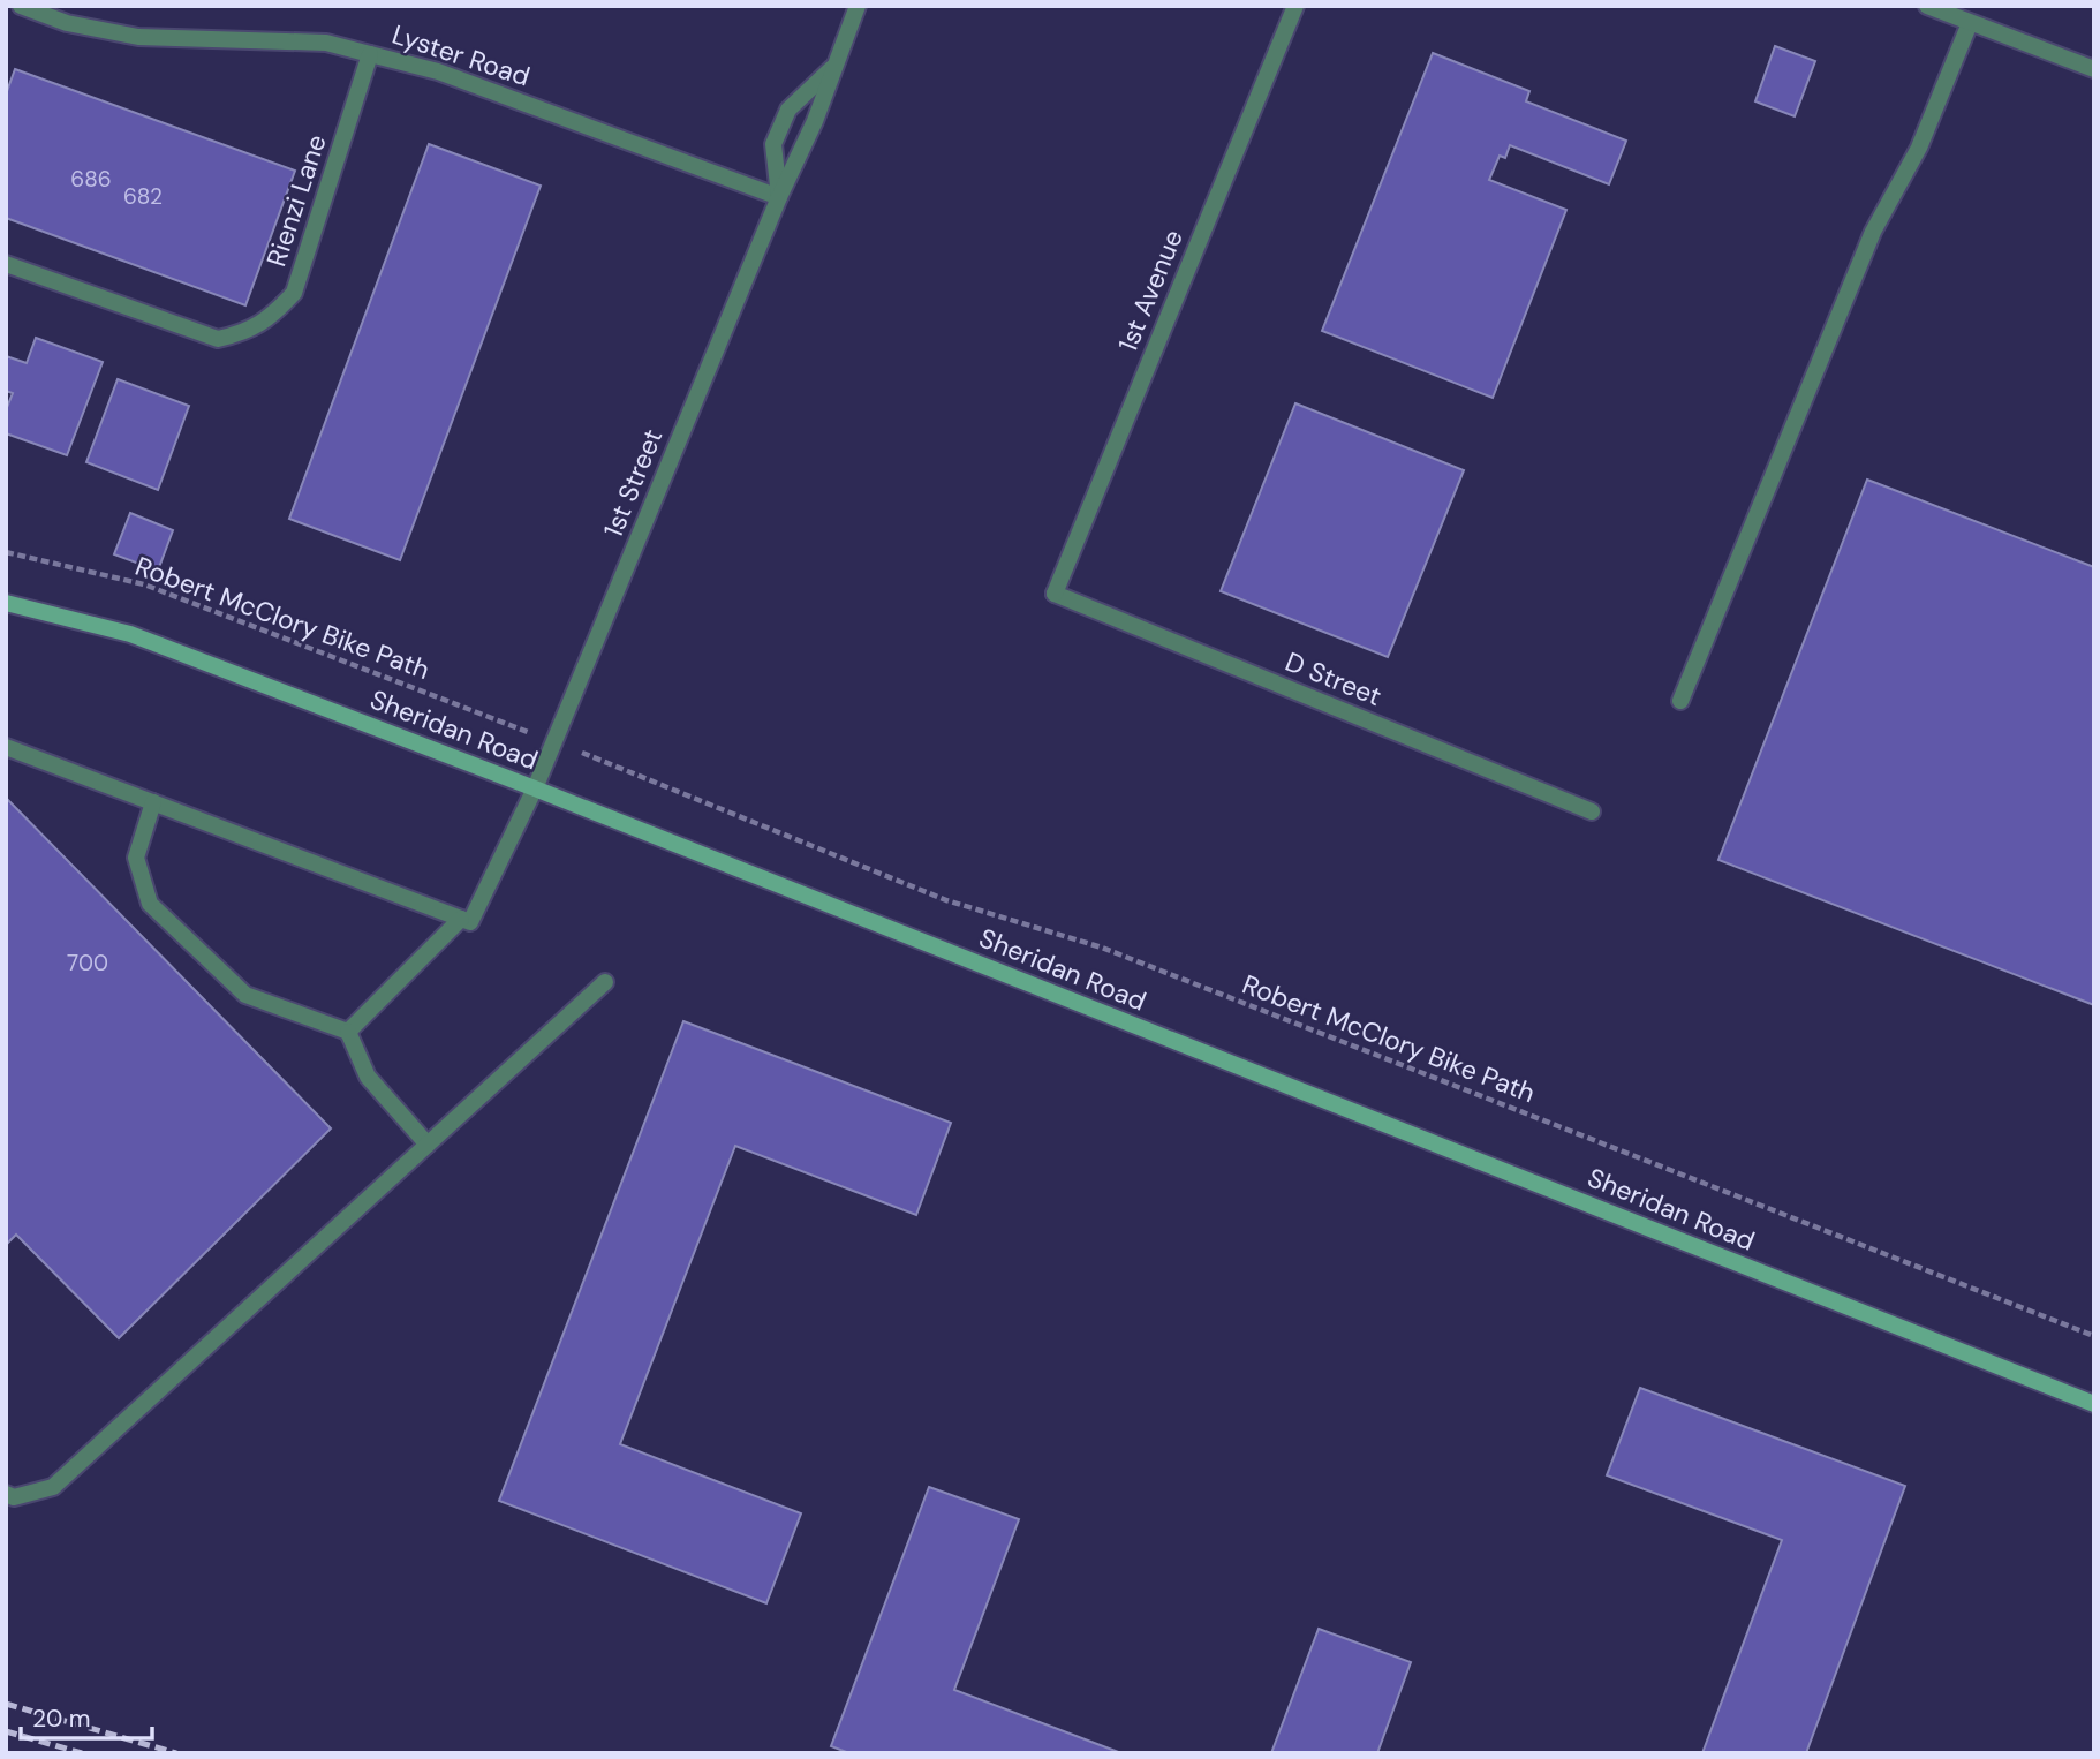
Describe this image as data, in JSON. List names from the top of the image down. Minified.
{"streets":{"main road":["Sheridan Road"],"street":["Lyster Road","Rienzi Lane","1st Avenue","1st Street","D Street"],"path":["Robert McClory Bike Path"]},"crossings":[["Lyster Road","Rienzi Lane"],["Lyster Road","1st Street"],["1st Avenue","D Street"],["1st Street","Sheridan Road"]],"house_numbers":["686","682","700"],"scale_bar":"20 m"}
